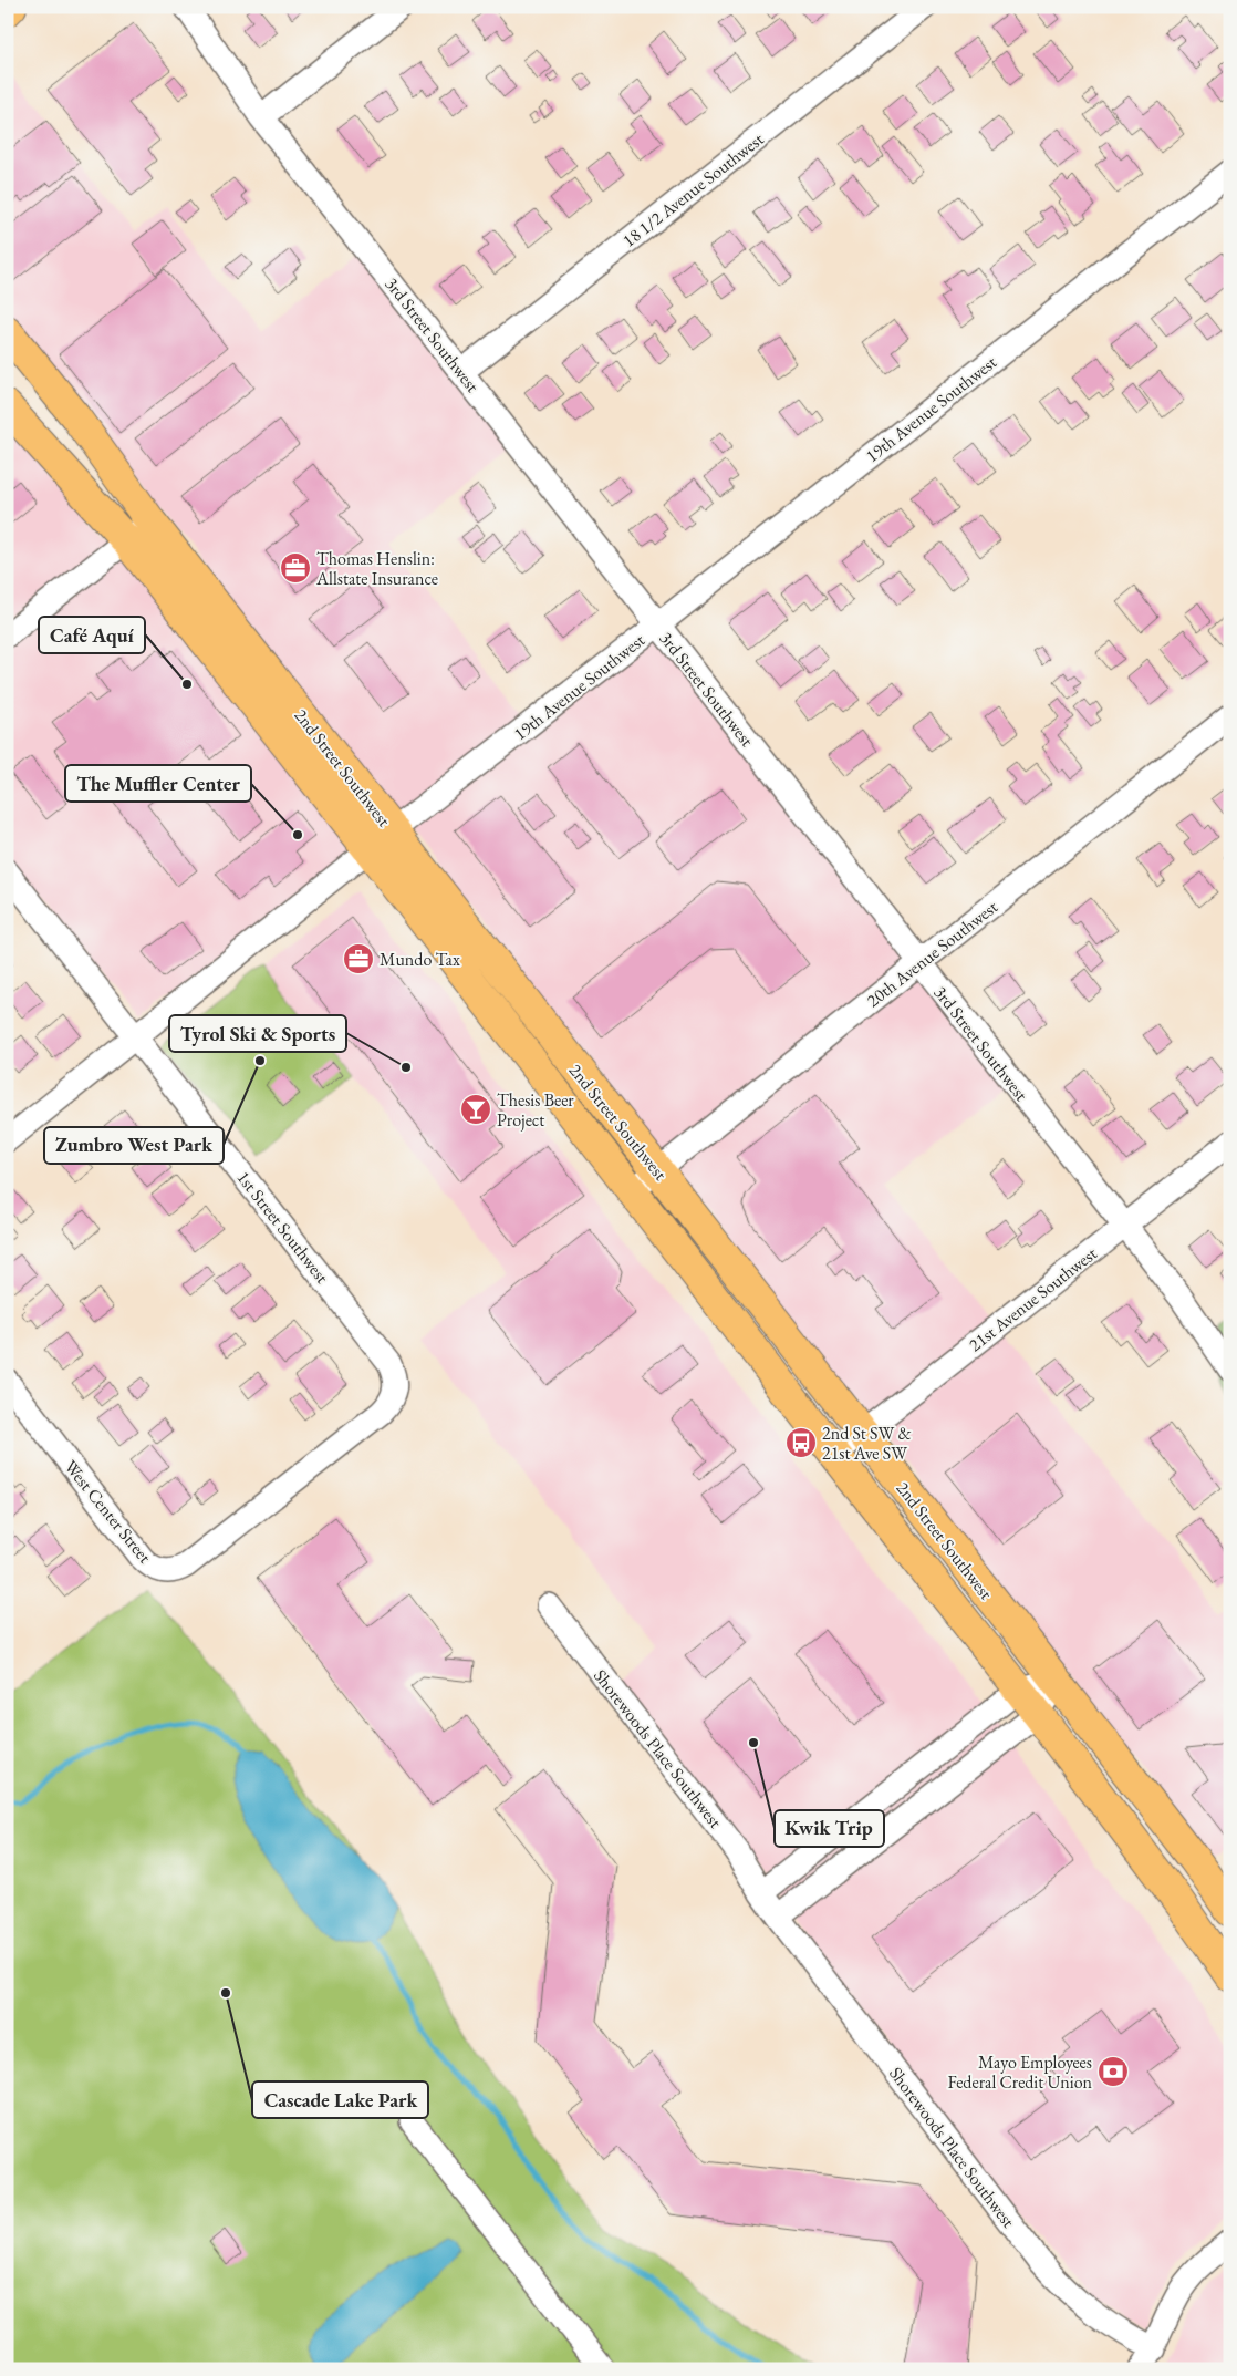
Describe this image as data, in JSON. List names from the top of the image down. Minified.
{"streets":{"main road":["2nd Street Southwest"],"street":["18 1/2 Avenue Southwest","3rd Street Southwest","19th Avenue Southwest","20th Avenue Southwest","1st Street Southwest","21st Avenue Southwest","West Center Street","Shorewoods Place Southwest"]},"crossings":[["18 1/2 Avenue Southwest","3rd Street Southwest"],["3rd Street Southwest","19th Avenue Southwest"],["3rd Street Southwest","20th Avenue Southwest"],["3rd Street Southwest","21st Avenue Southwest"],["19th Avenue Southwest","2nd Street Southwest"],["19th Avenue Southwest","1st Street Southwest"],["2nd Street Southwest","20th Avenue Southwest"],["2nd Street Southwest","21st Avenue Southwest"],["1st Street Southwest","West Center Street"]],"places":{"office":["Thomas Henslin: Allstate Insurance","Mundo Tax"],"other":["Café Aquí","The Muffler Center","Zumbro West Park","Tyrol Ski & Sports","Kwik Trip","Cascade Lake Park"],"bar":["Thesis Beer Project"],"bus stop":["2nd St SW & 21st Ave SW"],"bank":["Mayo Employees Federal Credit Union"]}}
